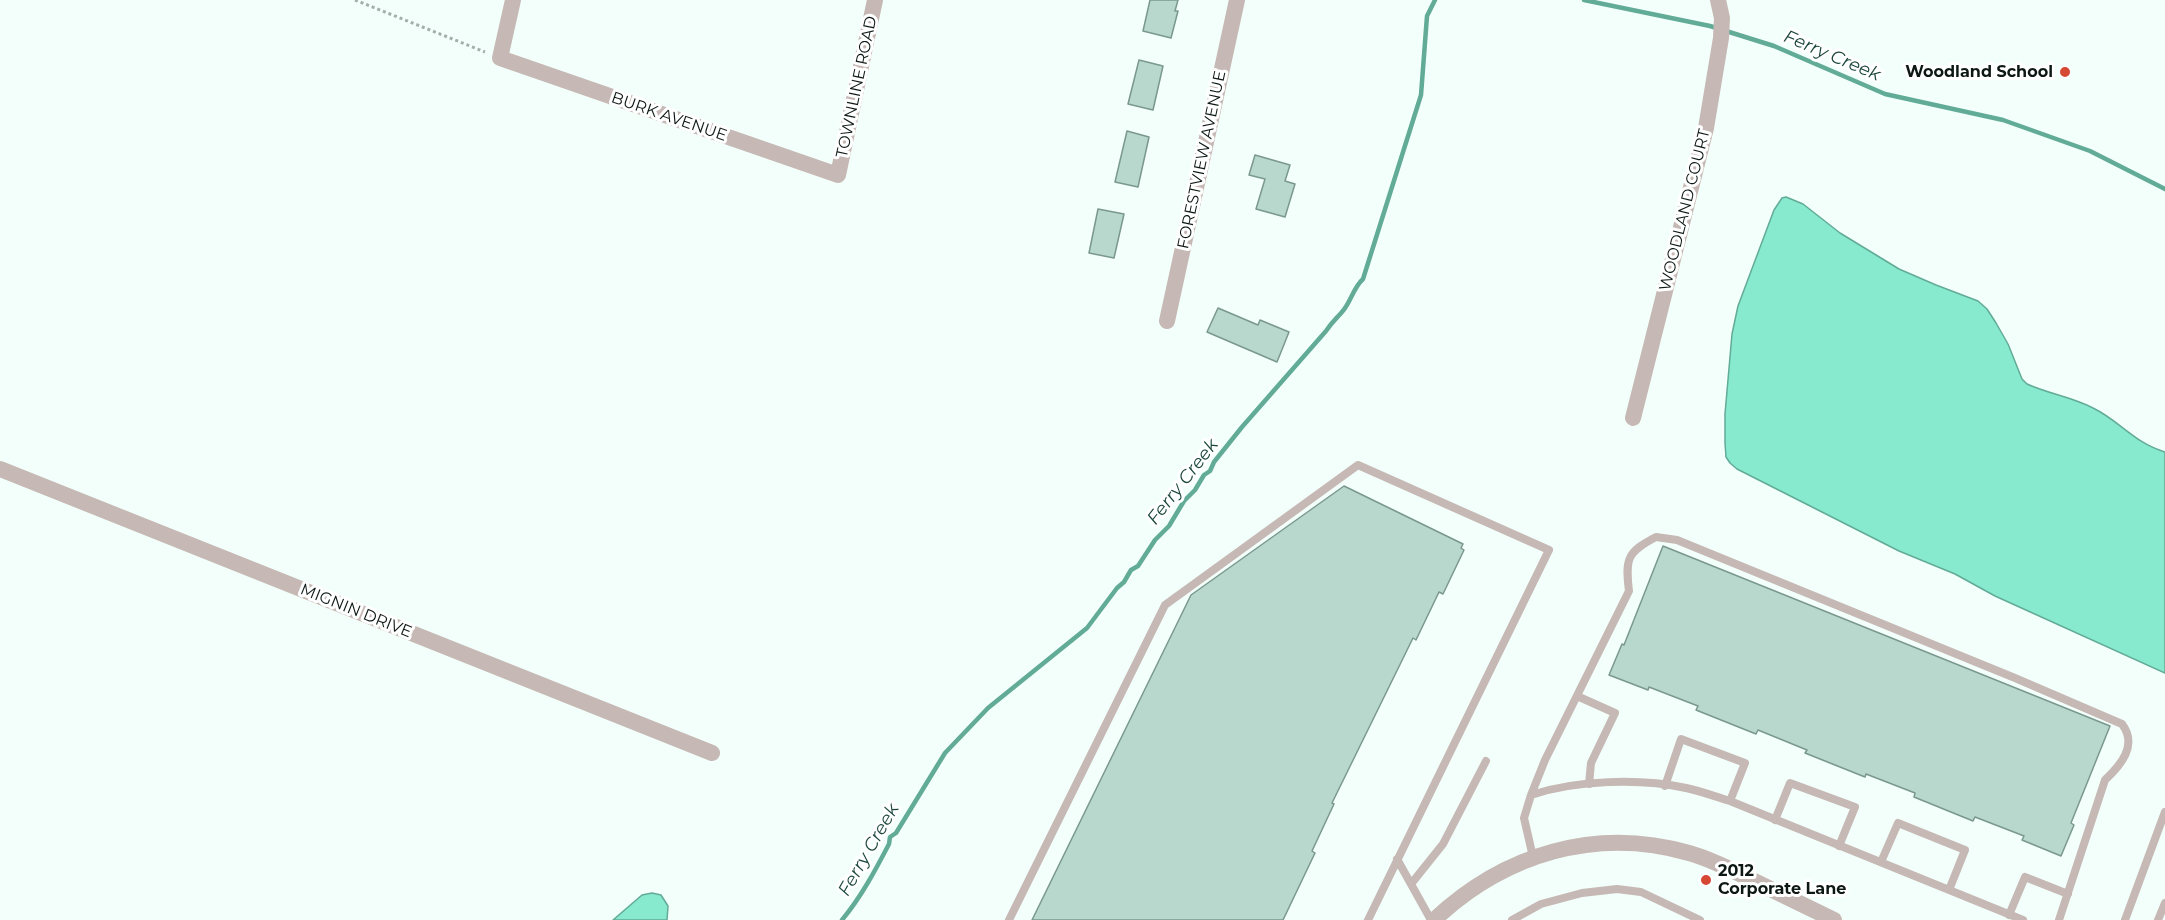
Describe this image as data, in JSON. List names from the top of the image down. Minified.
{"streets":{"street":["TOWNLINE ROAD","BURK AVENUE","FORESTVIEW AVENUE","WOODLAND COURT","MIGNIN DRIVE"]},"crossings":[["TOWNLINE ROAD","BURK AVENUE"]],"water":["Ferry Creek"],"places":["Woodland School","2012 Corporate Lane"]}
